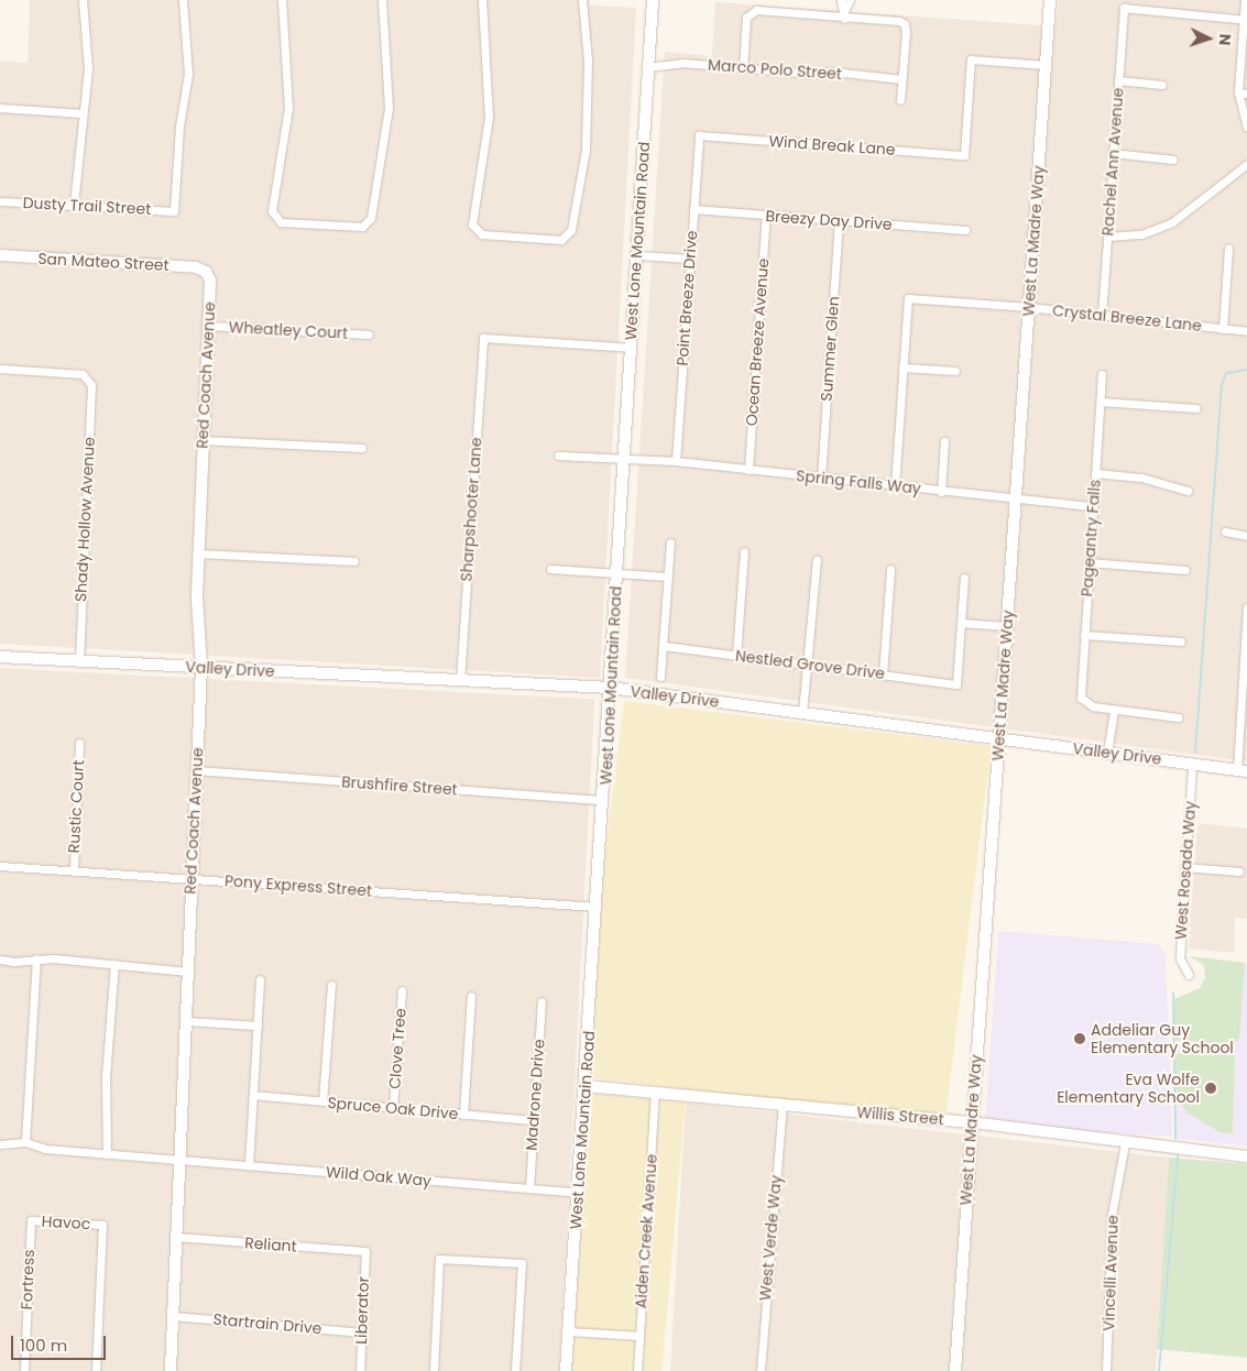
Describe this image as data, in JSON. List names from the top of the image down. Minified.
{"streets":{"street":["Marco Polo Street","Wind Break Lane","Rachel Ann Avenue","Dusty Trail Street","Breezy Day Drive","West Lone Mountain Road","West La Madre Way","San Mateo Street","Point Breeze Drive","Crystal Breeze Lane","Wheatley Court","Ocean Breeze Avenue","Summer Glen","Red Coach Avenue","Spring Falls Way","Sharpshooter Lane","Shady Hollow Avenue","Pageantry Falls","Nestled Grove Drive","Valley Drive","Brushfire Street","Rustic Court","West Rosada Way","Pony Express Street","Clove Tree","Madrone Drive","Spruce Oak Drive","Willis Street","Wild Oak Way","Havoc","Aiden Creek Avenue","West Verde Way","Reliant","Vincelli Avenue","Fortress","Liberator","Startrain Drive"]},"crossings":[["Marco Polo Street","West Lone Mountain Road"],["Wind Break Lane","West La Madre Way"],["Wind Break Lane","Point Breeze Drive"],["Rachel Ann Avenue","Crystal Breeze Lane"],["Breezy Day Drive","Point Breeze Drive"],["Breezy Day Drive","Ocean Breeze Avenue"],["Breezy Day Drive","Summer Glen"],["West Lone Mountain Road","Spring Falls Way"],["West Lone Mountain Road","Sharpshooter Lane"],["West Lone Mountain Road","Valley Drive"],["West Lone Mountain Road","Brushfire Street"],["West Lone Mountain Road","Pony Express Street"],["West Lone Mountain Road","Willis Street"],["West Lone Mountain Road","Wild Oak Way"],["West La Madre Way","Crystal Breeze Lane"],["West La Madre Way","Spring Falls Way"],["West La Madre Way","Valley Drive"],["West La Madre Way","Willis Street"],["San Mateo Street","Red Coach Avenue"],["Point Breeze Drive","Spring Falls Way"],["Wheatley Court","Red Coach Avenue"],["Ocean Breeze Avenue","Spring Falls Way"],["Summer Glen","Spring Falls Way"],["Red Coach Avenue","Valley Drive"],["Red Coach Avenue","Brushfire Street"],["Red Coach Avenue","Pony Express Street"],["Red Coach Avenue","Wild Oak Way"],["Red Coach Avenue","Reliant"],["Red Coach Avenue","Startrain Drive"],["Spring Falls Way","Pageantry Falls"],["Sharpshooter Lane","Valley Drive"],["Shady Hollow Avenue","Valley Drive"],["Valley Drive","West Rosada Way"],["Rustic Court","Pony Express Street"],["Clove Tree","Spruce Oak Drive"],["Madrone Drive","Spruce Oak Drive"],["Madrone Drive","Wild Oak Way"],["Willis Street","Aiden Creek Avenue"],["Willis Street","West Verde Way"],["Willis Street","Vincelli Avenue"],["Havoc","Fortress"],["Reliant","Liberator"],["Liberator","Startrain Drive"]],"places":["Addeliar Guy Elementary School","Eva Wolfe Elementary School"],"scale_bar":"100 m","north":"right"}
